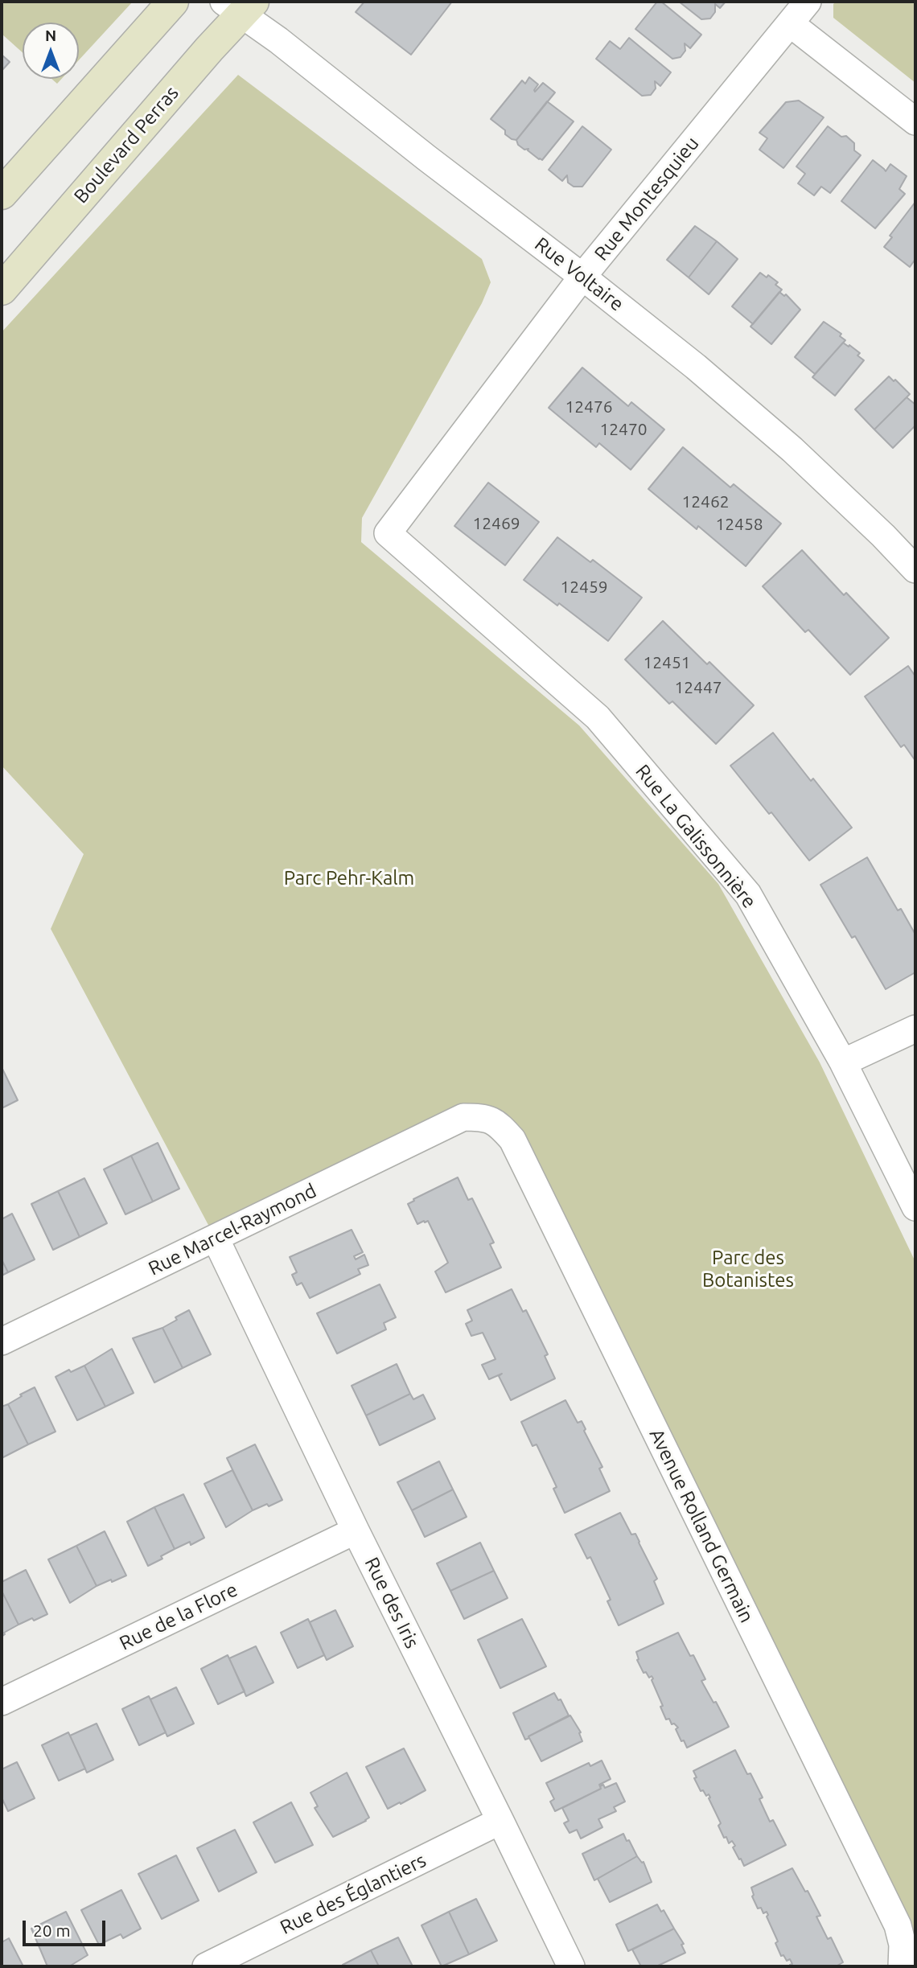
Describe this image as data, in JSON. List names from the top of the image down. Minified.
{"streets":{"main road":["Boulevard Perras"],"street":["Rue Montesquieu","Rue Voltaire","Rue La Galissonnière","Rue Marcel-Raymond","Avenue Rolland Germain","Rue des Iris","Rue de la Flore","Rue des Églantiers"]},"crossings":[["Boulevard Perras","Rue Voltaire"],["Rue Montesquieu","Rue Voltaire"],["Rue Montesquieu","Rue La Galissonnière"],["Rue Marcel-Raymond","Avenue Rolland Germain"],["Rue Marcel-Raymond","Rue des Iris"],["Rue des Iris","Rue de la Flore"],["Rue des Iris","Rue des Églantiers"]],"parks":["Parc Pehr-Kalm","Parc des Botanistes"],"house_numbers":["12476","12470","12462","12469","12458","12459","12451","12447"],"scale_bar":"20 m","north":"top"}
